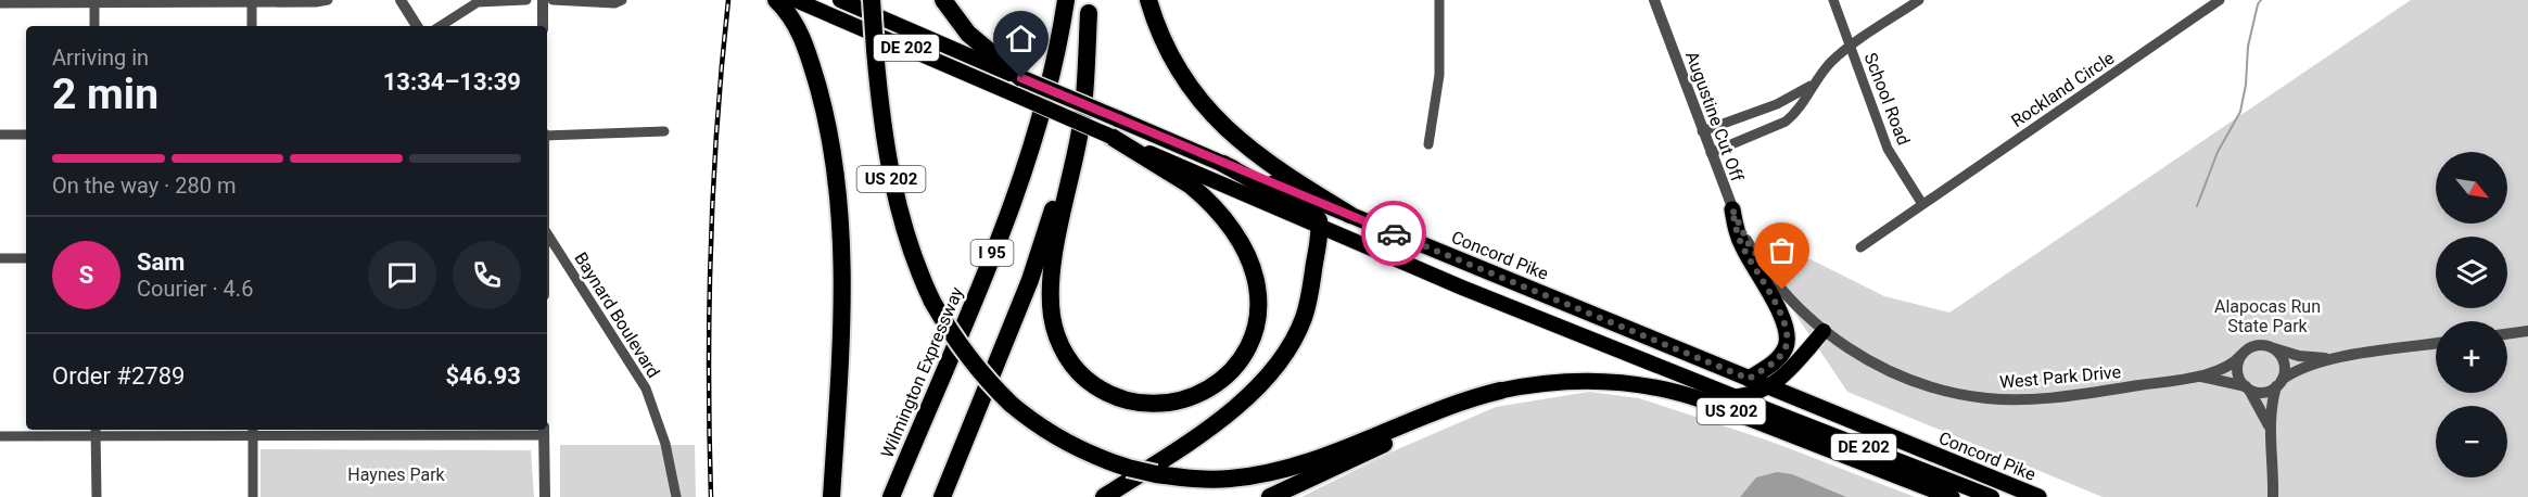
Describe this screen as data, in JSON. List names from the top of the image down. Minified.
{"streets":{"highway":["DE 202","US 202","I 95","Concord Pike","Wilmington Expressway"],"street":["Rockland Circle","School Road","Augustine Cut Off","Baynard Boulevard","West Park Drive"]},"crossings":[["Rockland Circle","School Road"],["Augustine Cut Off","West Park Drive"],["US 202","Concord Pike"]],"parks":["Alapocas Run State Park","Haynes Park"],"north":"bottom right","page":{"heading":["2 min","Arriving in","13:34–13:39"],"panel":["Sam","Courier · 4.6","Order #2789","$46.93"],"bar":"On the way · 280 m","map_buttons":["+","−"],"round":"S"}}
